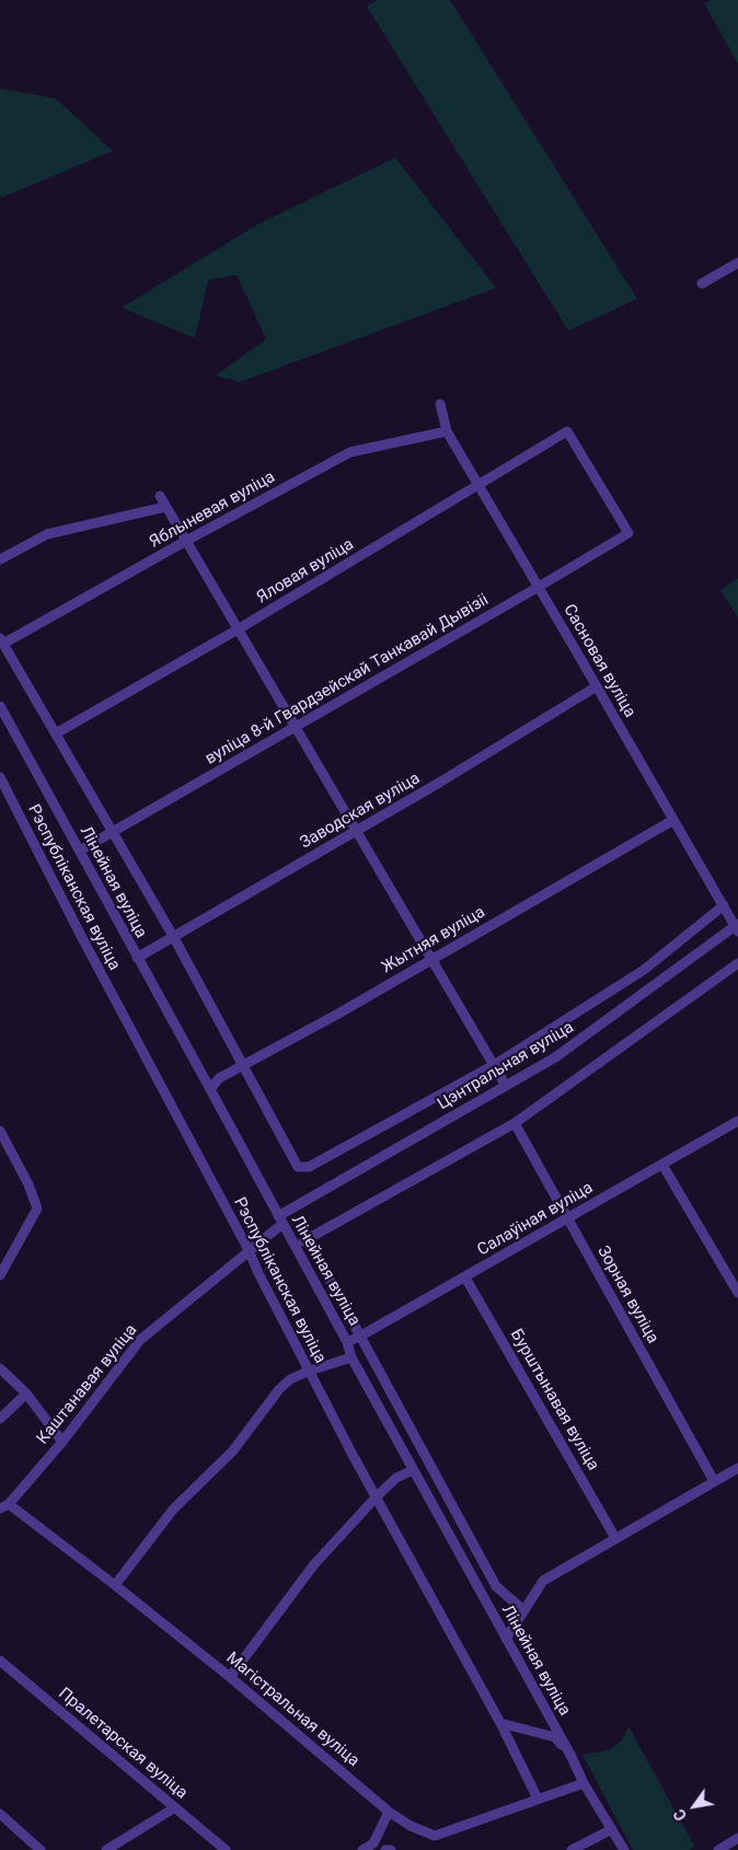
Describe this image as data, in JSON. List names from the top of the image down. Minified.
{"streets":{"street":["Яблыневая вуліца","Яловая вуліца","Сасновая вуліца","вуліца 8-й Гвардзейскай Танкавай Дывізіі","Заводская вуліца","Лінейная вуліца","Рэспубліканская вуліца","Жытняя вуліца","Цэнтральная вуліца","Салаўіная вуліца","Зорная вуліца","Каштанавая вуліца","Бурштынавая вуліца","Магістральная вуліца","Пралетарская вуліца"]},"crossings":[["Яблыневая вуліца","Сасновая вуліца"],["Яловая вуліца","Сасновая вуліца"],["Яловая вуліца","вуліца 8-й Гвардзейскай Танкавай Дывізіі"],["Сасновая вуліца","вуліца 8-й Гвардзейскай Танкавай Дывізіі"],["Сасновая вуліца","Заводская вуліца"],["Сасновая вуліца","Жытняя вуліца"],["Сасновая вуліца","Цэнтральная вуліца"],["вуліца 8-й Гвардзейскай Танкавай Дывізіі","Лінейная вуліца"],["Заводская вуліца","Лінейная вуліца"],["Лінейная вуліца","Жытняя вуліца"],["Лінейная вуліца","Цэнтральная вуліца"],["Лінейная вуліца","Салаўіная вуліца"],["Лінейная вуліца","Зорная вуліца"],["Лінейная вуліца","Каштанавая вуліца"],["Лінейная вуліца","Магістральная вуліца"],["Рэспубліканская вуліца","Каштанавая вуліца"],["Рэспубліканская вуліца","Магістральная вуліца"],["Цэнтральная вуліца","Каштанавая вуліца"],["Салаўіная вуліца","Зорная вуліца"],["Салаўіная вуліца","Бурштынавая вуліца"],["Каштанавая вуліца","Магістральная вуліца"]],"north":"bottom left"}
